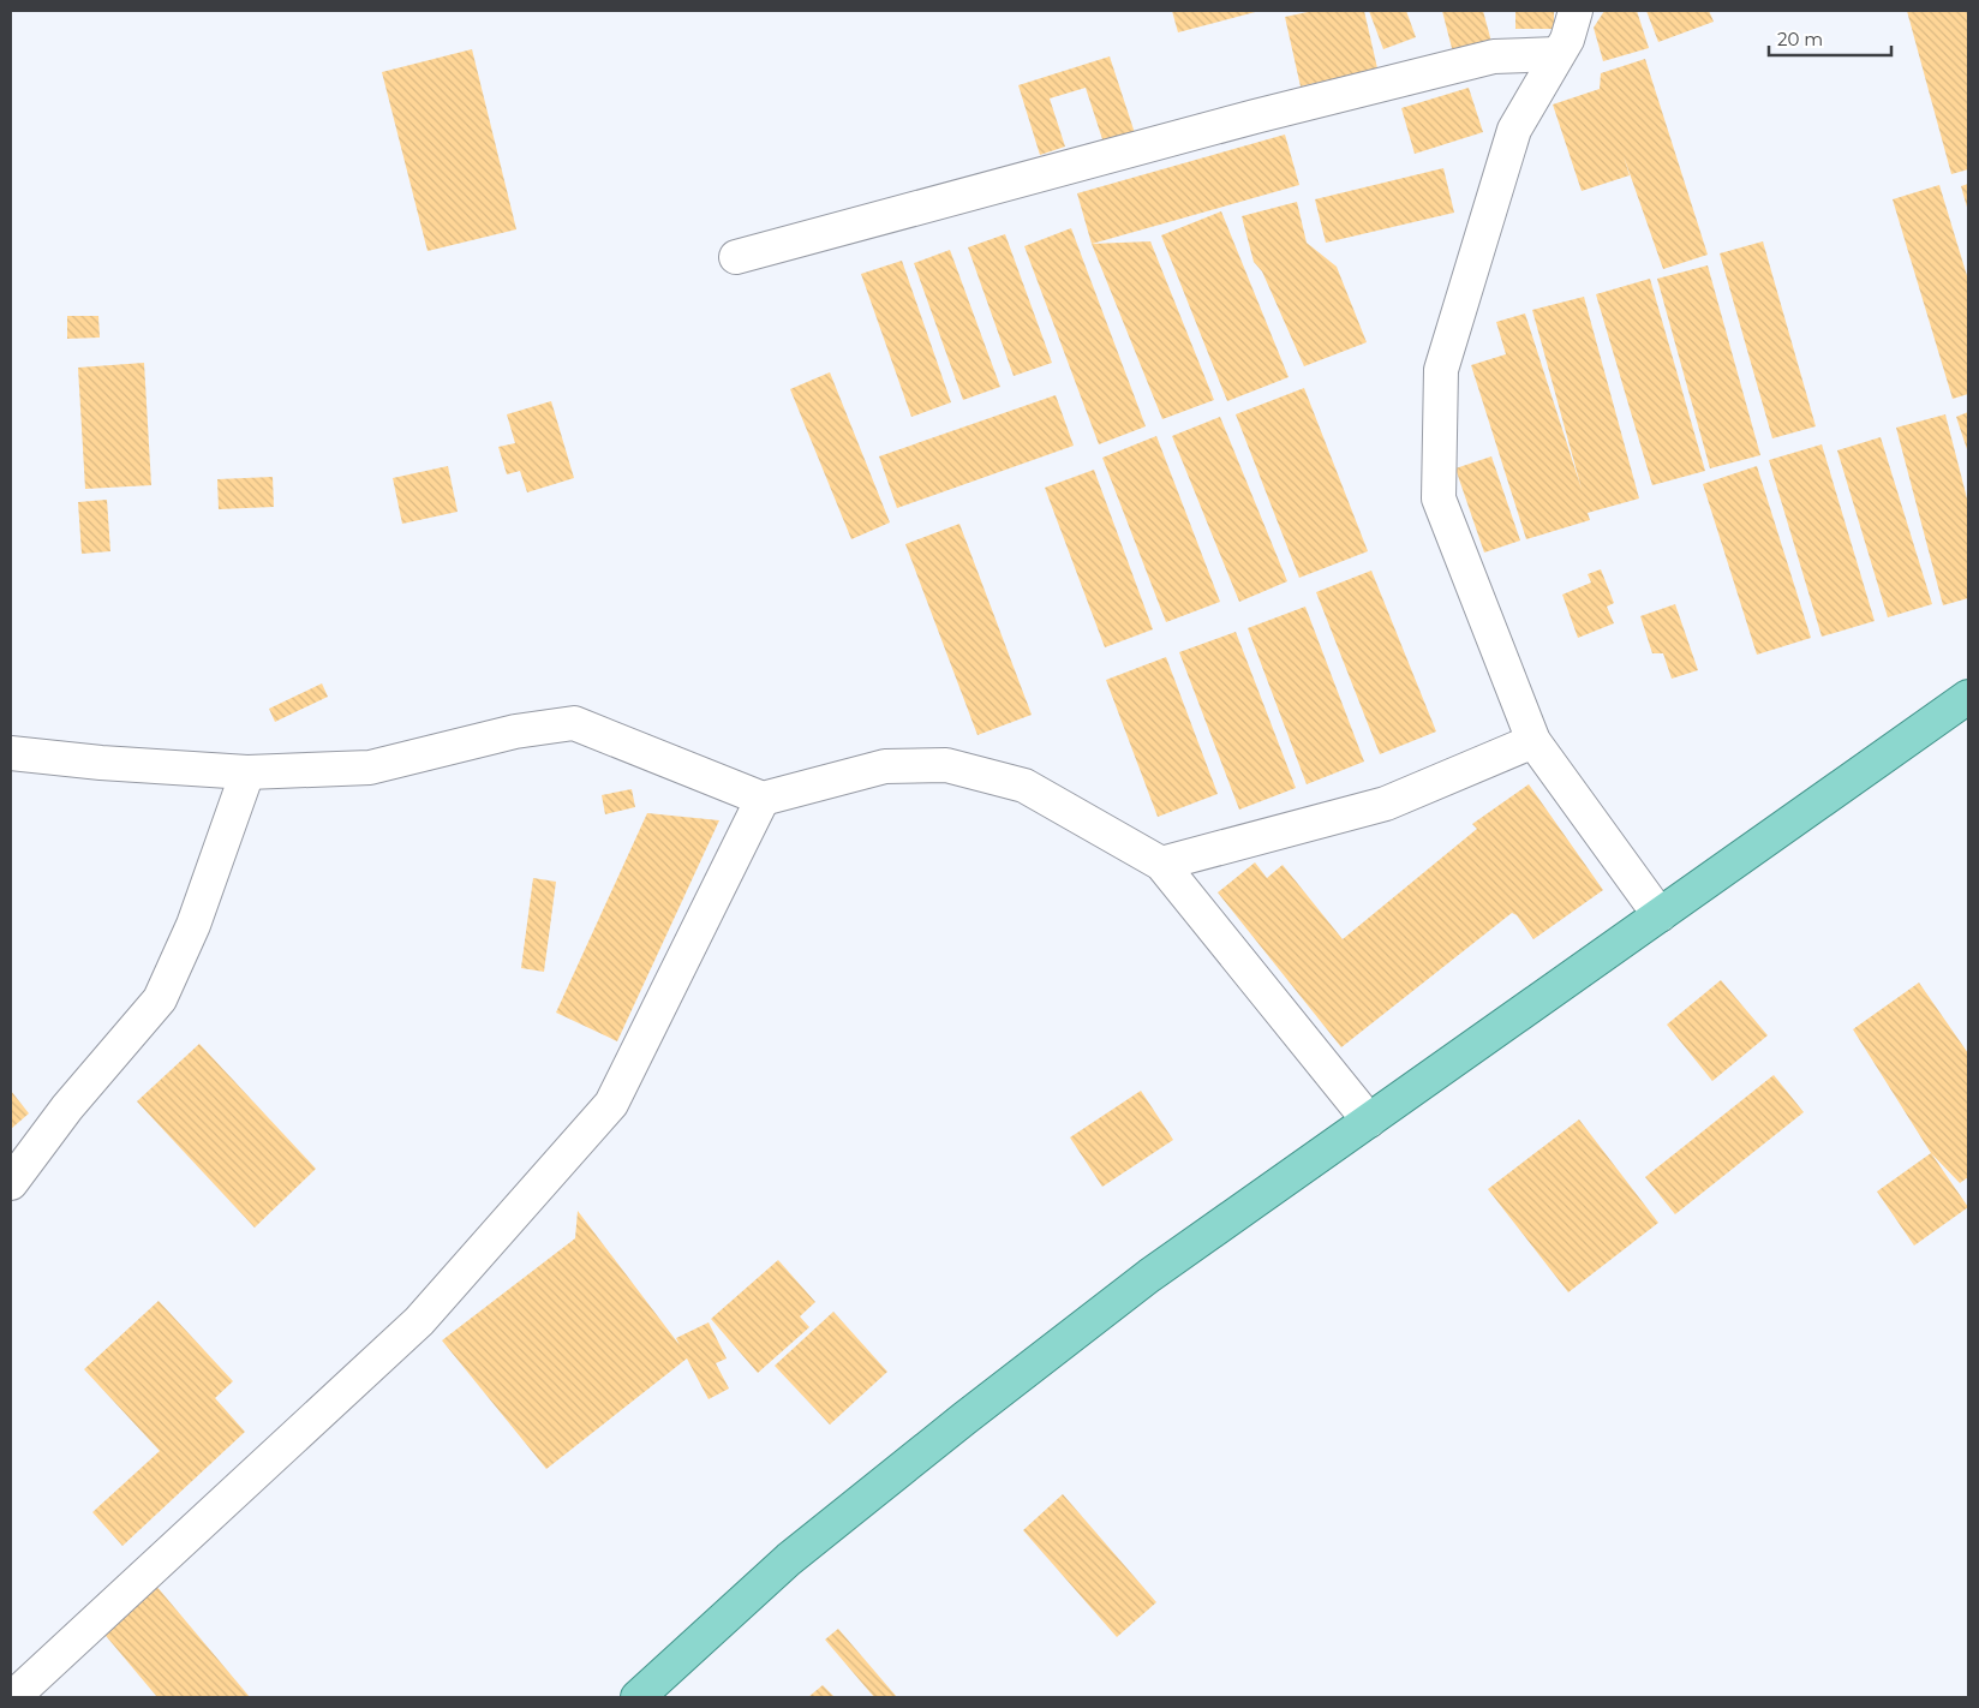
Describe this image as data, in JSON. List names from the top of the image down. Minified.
{"scale_bar":"20 m"}
